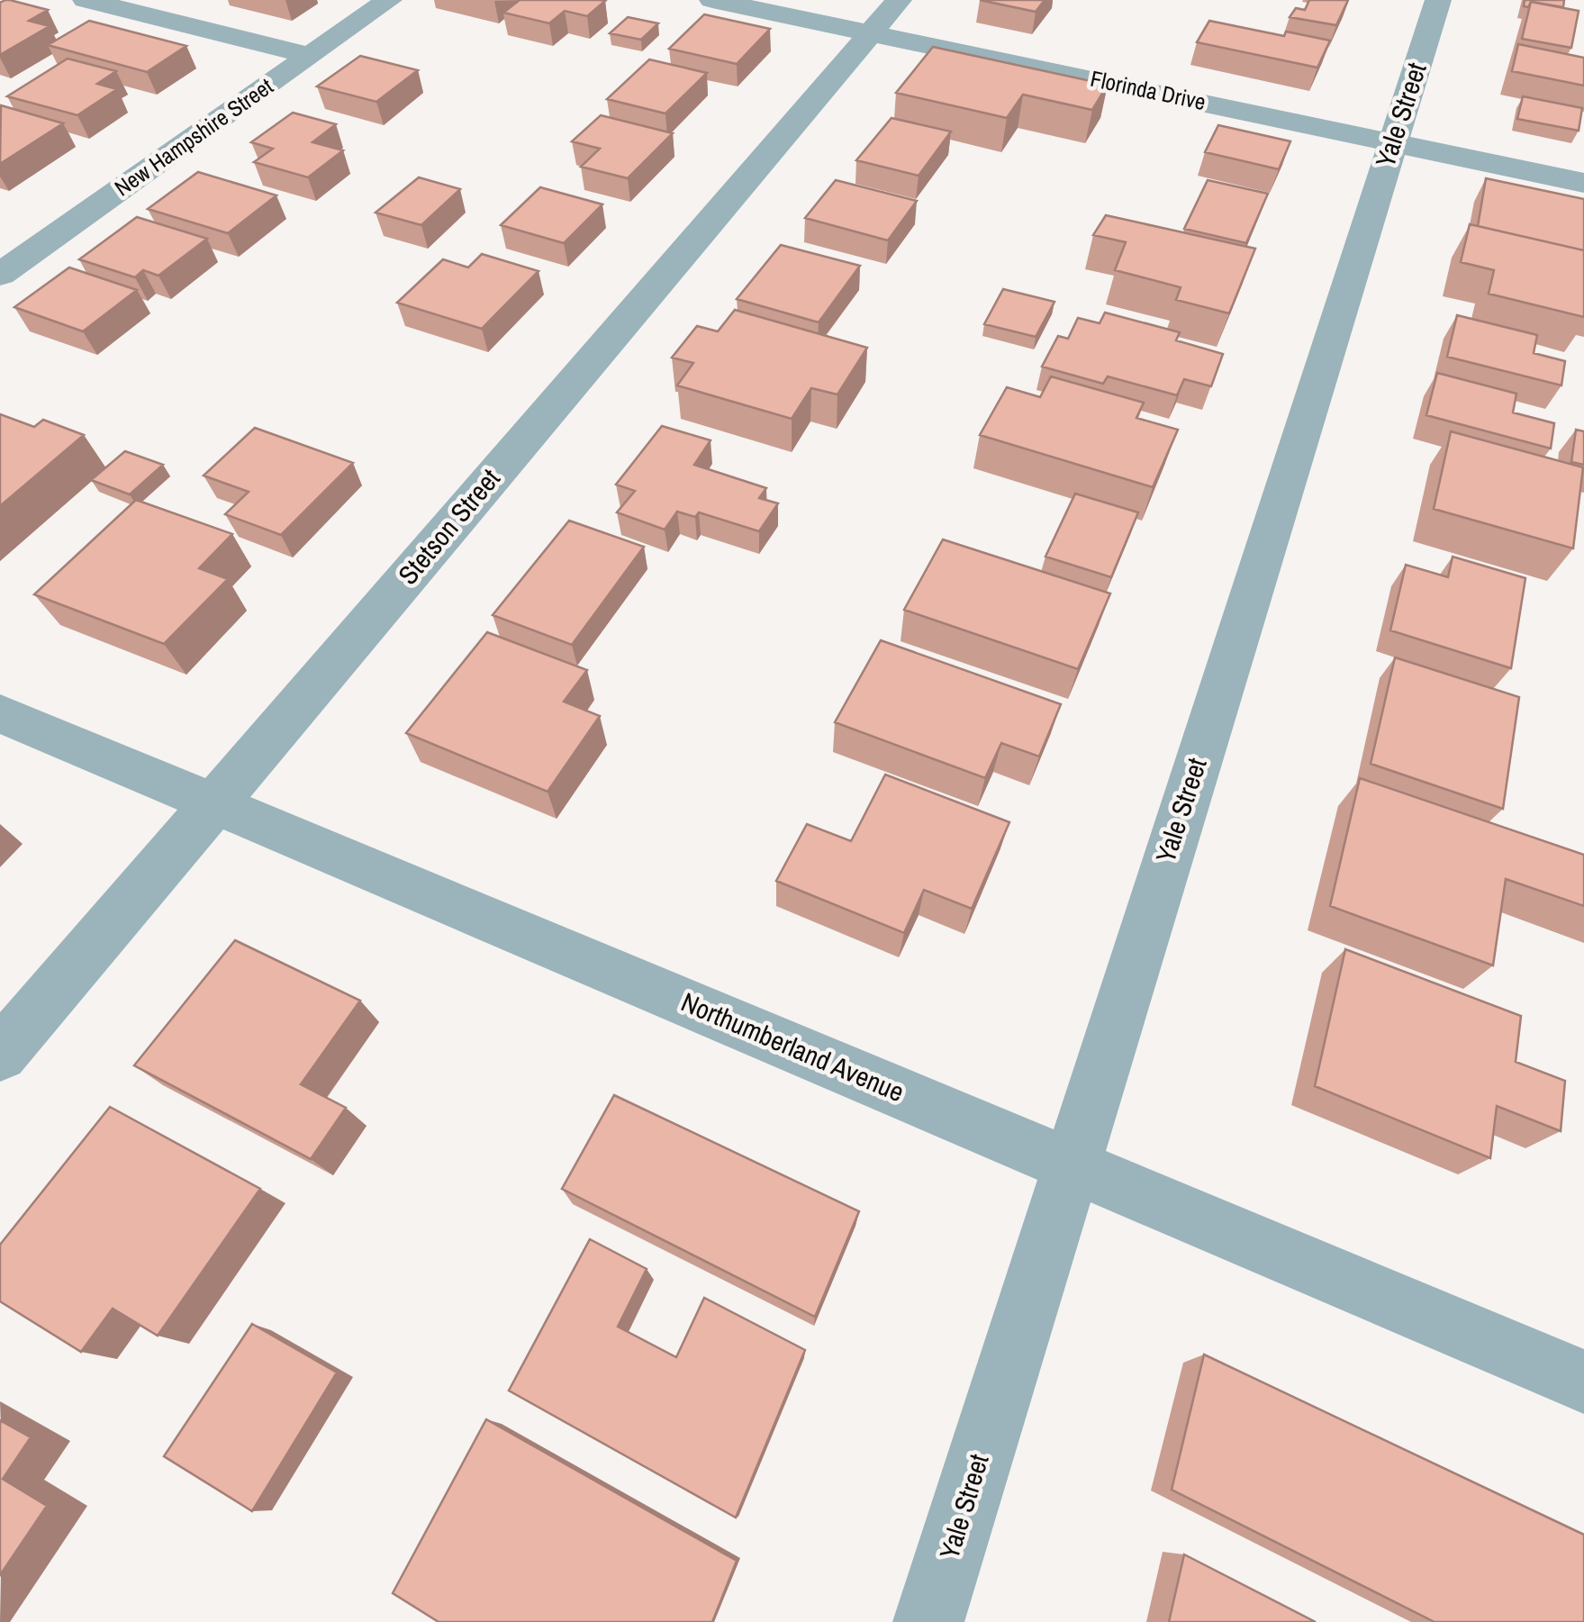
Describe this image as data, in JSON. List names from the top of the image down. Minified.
{"streets":{"street":["Florinda Drive","Yale Street","New Hampshire Street","Stetson Street","Northumberland Avenue"]},"crossings":[["Florinda Drive","Yale Street"],["Florinda Drive","Stetson Street"],["Yale Street","Northumberland Avenue"],["Stetson Street","Northumberland Avenue"]]}
